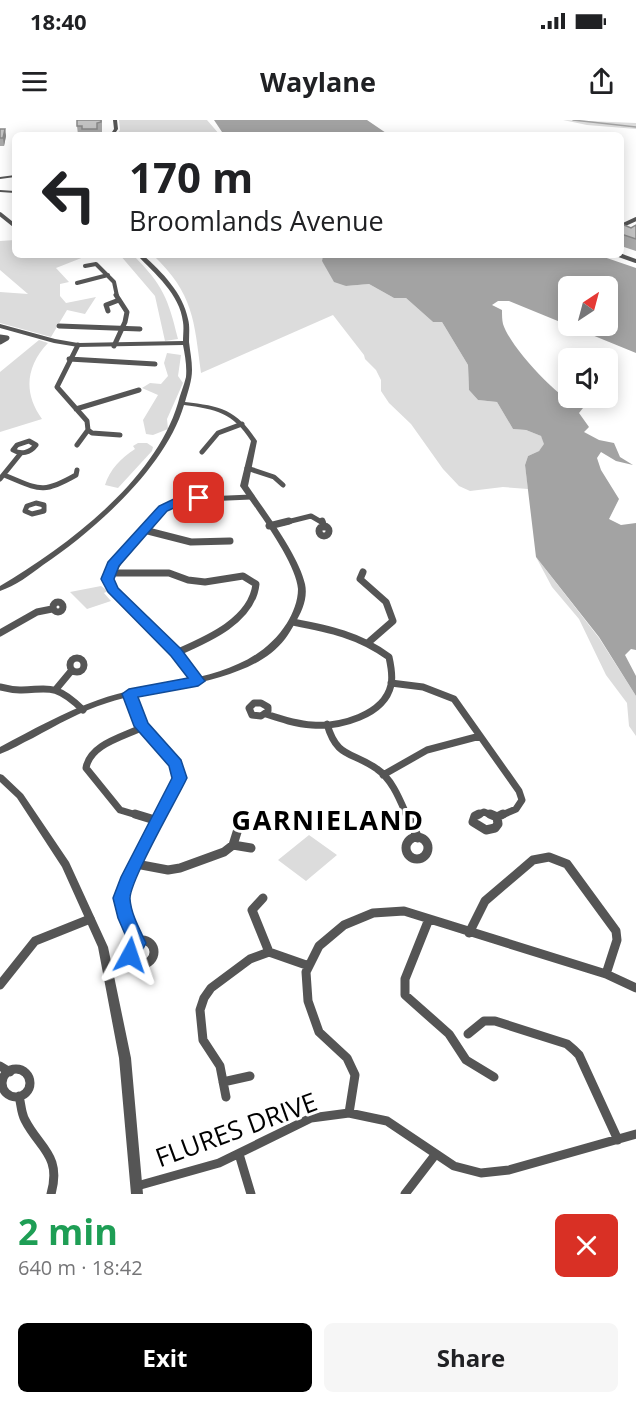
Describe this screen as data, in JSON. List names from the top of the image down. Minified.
{"streets":{"street":["FLURES DRIVE"]},"districts":["GARNIELAND"],"north":"top right","page":{"status":"18:40","header":"Waylane","turn":["170 m","Broomlands Avenue"],"heading":["2 min","640 m · 18:42"],"buttons":["Exit","Share"]}}
